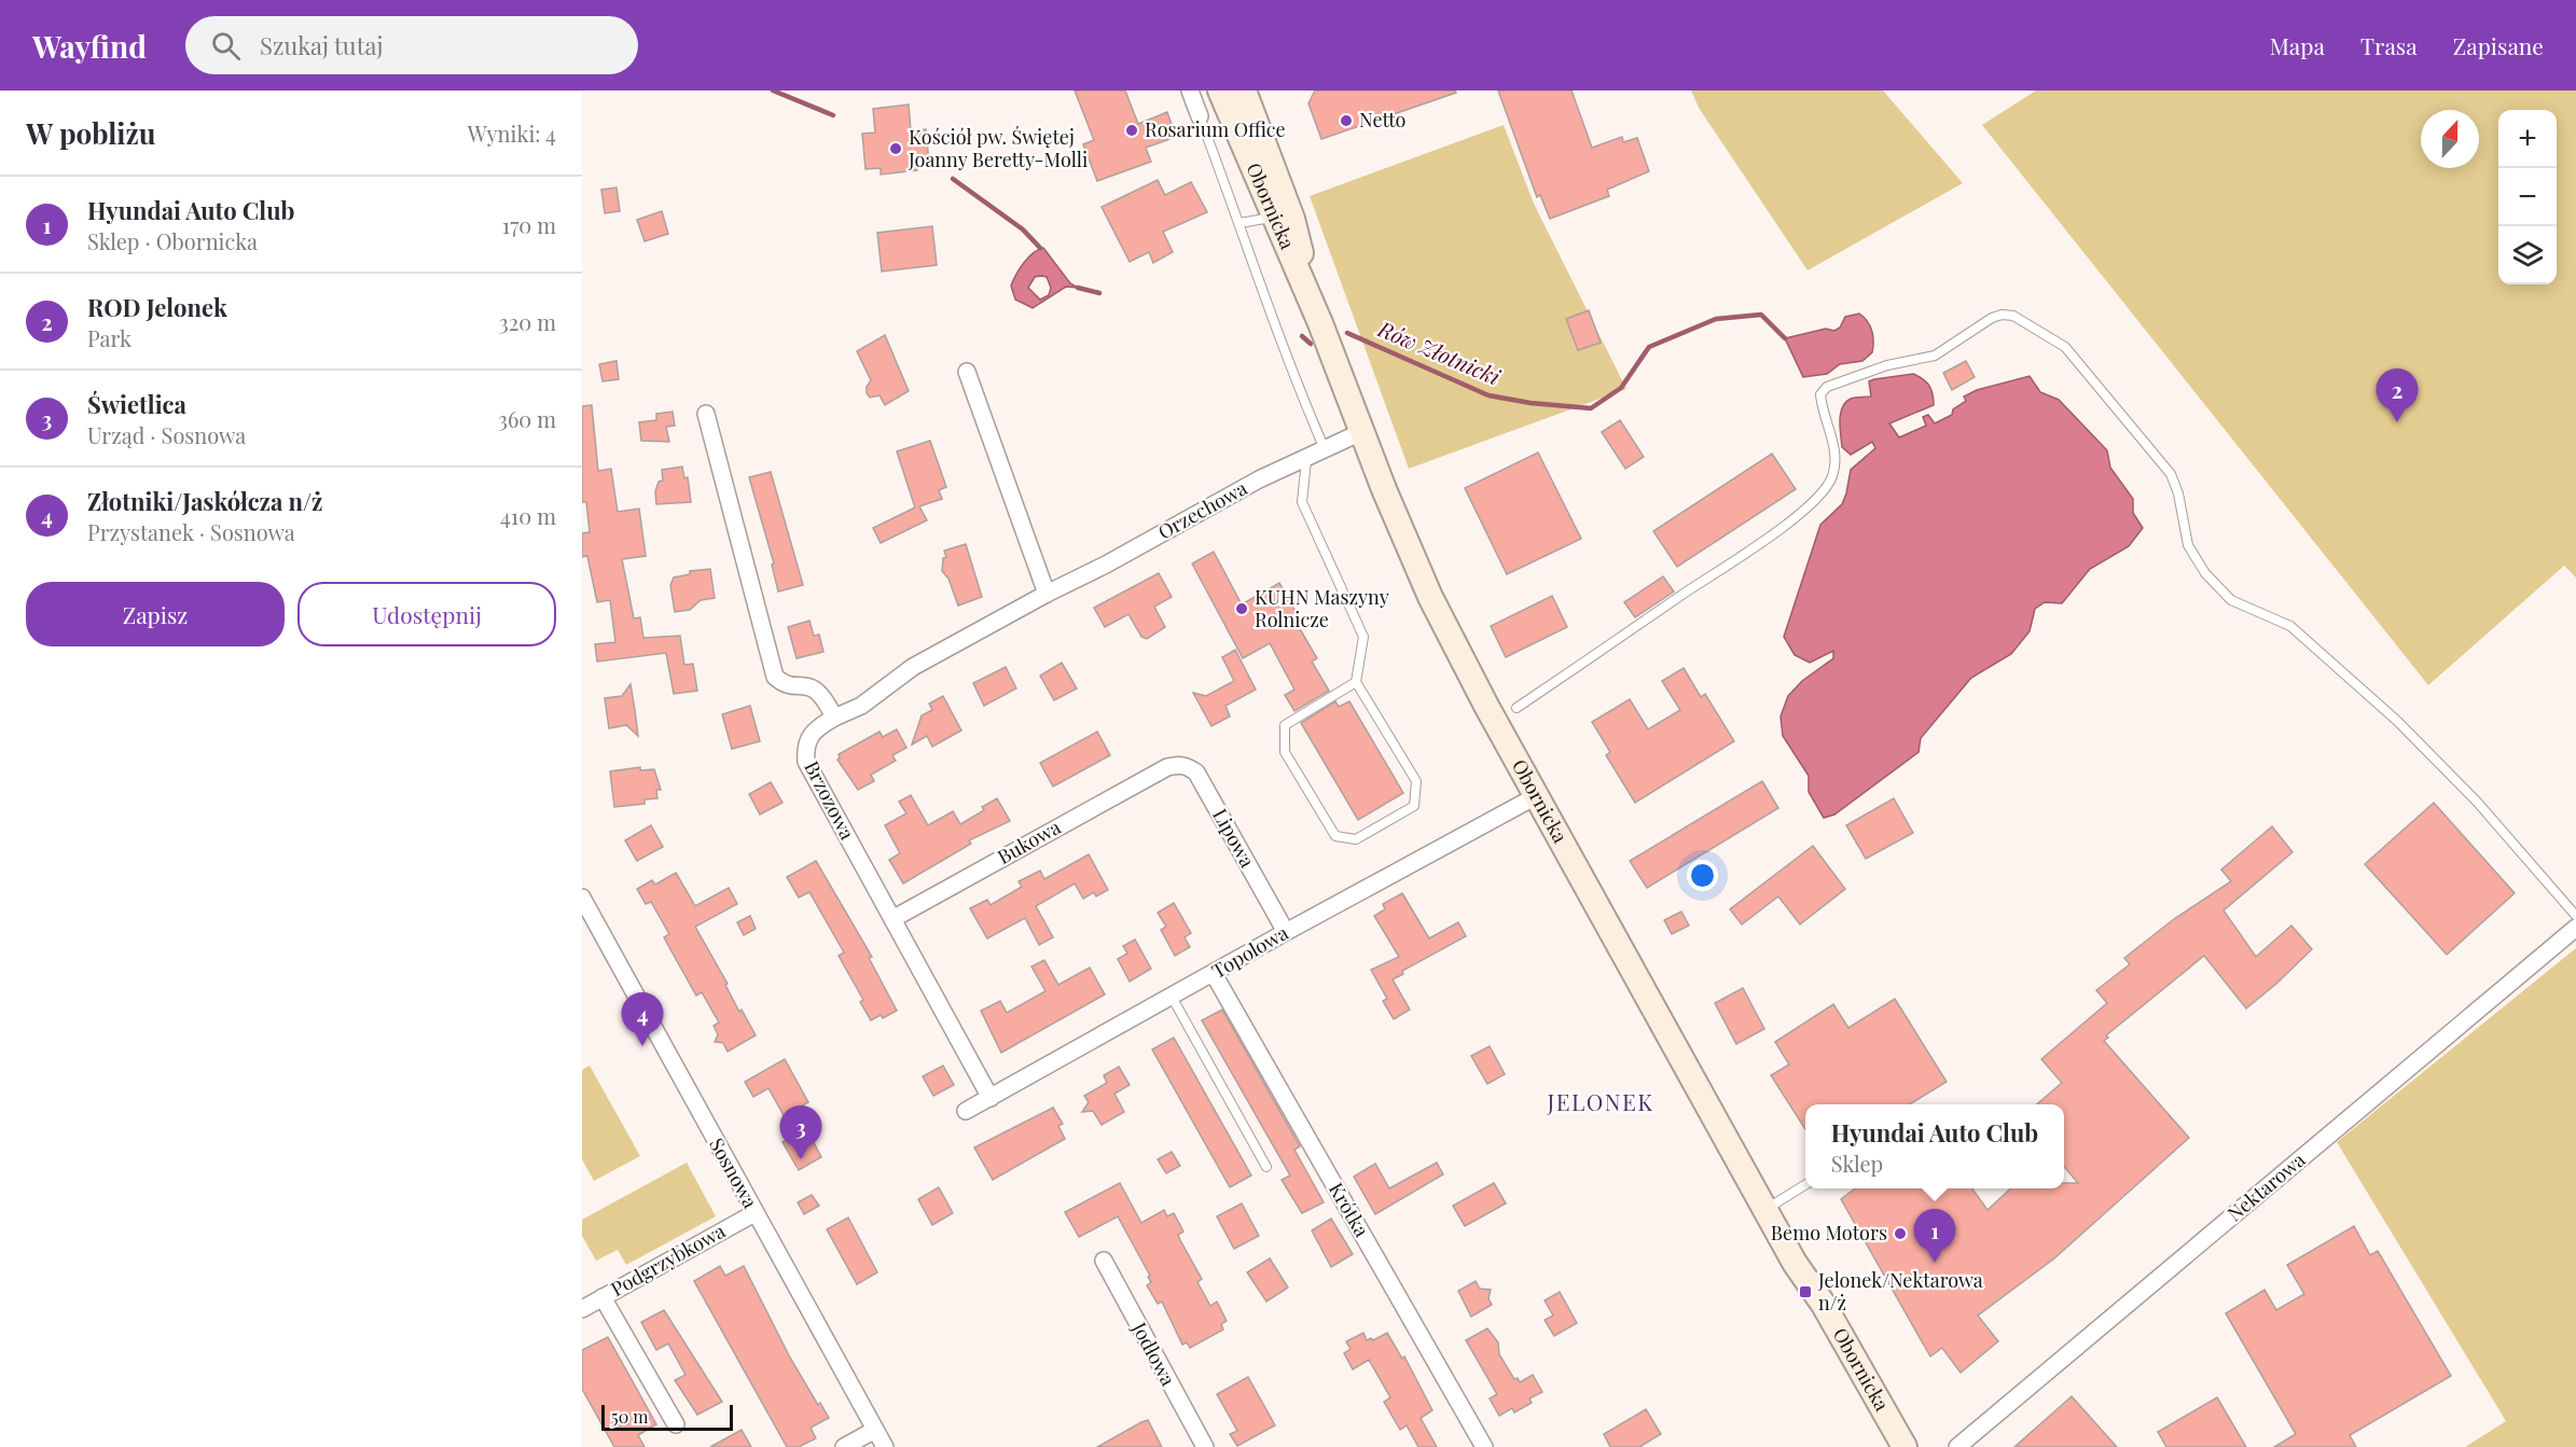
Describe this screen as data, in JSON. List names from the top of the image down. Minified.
{"streets":{"main road":["Obornicka"],"street":["Orzechowa","Brzozowa","Lipowa","Bukowa","Topolowa","Sosnowa","Nektarowa","Krótka","Podgrzybkowa","Jodłowa"]},"crossings":[["Obornicka","Orzechowa"],["Obornicka","Topolowa"],["Orzechowa","Brzozowa"],["Brzozowa","Bukowa"],["Brzozowa","Topolowa"],["Lipowa","Bukowa"],["Lipowa","Topolowa"],["Topolowa","Krótka"],["Sosnowa","Podgrzybkowa"]],"districts":["JELONEK"],"water":["Rów Złotnicki"],"places":{"other":["Netto","Rosarium Office","Kościół pw. Świętej Joanny Beretty-Molli","KUHN Maszyny Rolnicze","Bemo Motors"],"transit":["Jelonek/Nektarowa n/ż"]},"scale_bar":"50 m","north":"top","page":{"header":"Wayfind","search":"Szukaj tutaj","nav":["Mapa","Trasa","Zapisane"],"heading":["W pobliżu","Wyniki: 4"],"map_buttons":["+","−"],"list":[{"mark":"1","name":"Hyundai Auto Club","note":"Sklep · Obornicka","value":"170 m"},{"mark":"2","name":"ROD Jelonek","note":"Park","value":"320 m"},{"mark":"3","name":"Świetlica","note":"Urząd · Sosnowa","value":"360 m"},{"mark":"4","name":"Złotniki/Jaskółcza n/ż","note":"Przystanek · Sosnowa","value":"410 m"}],"pins":["2","4","3","1"],"buttons":["Zapisz","Udostępnij"],"popup":["Hyundai Auto Club","Sklep"],"scale":"50 m"}}
